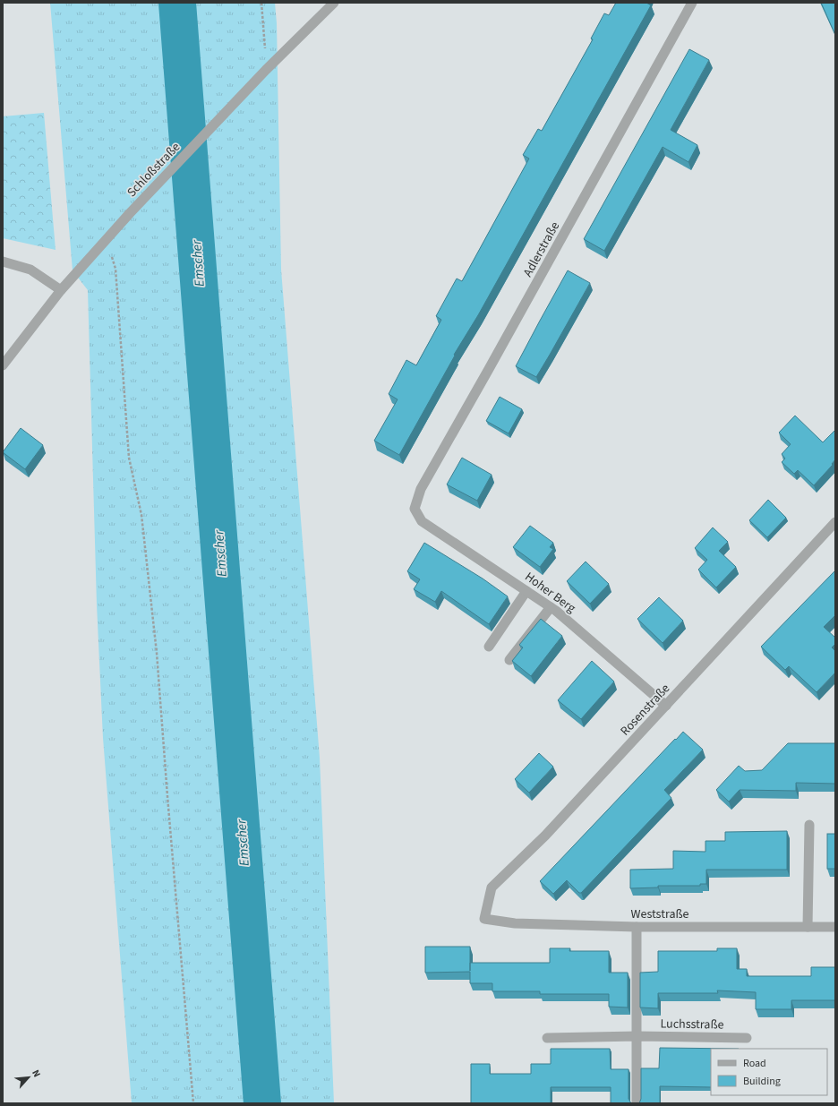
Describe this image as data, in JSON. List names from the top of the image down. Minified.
{"streets":{"street":["Schloßstraße","Adlerstraße","Hoher Berg","Rosenstraße","Weststraße","Luchsstraße"]},"crossings":[["Adlerstraße","Hoher Berg"],["Hoher Berg","Rosenstraße"],["Rosenstraße","Weststraße"]],"water":["Emscher"],"legend":["Road","Building"],"north":"top right"}
